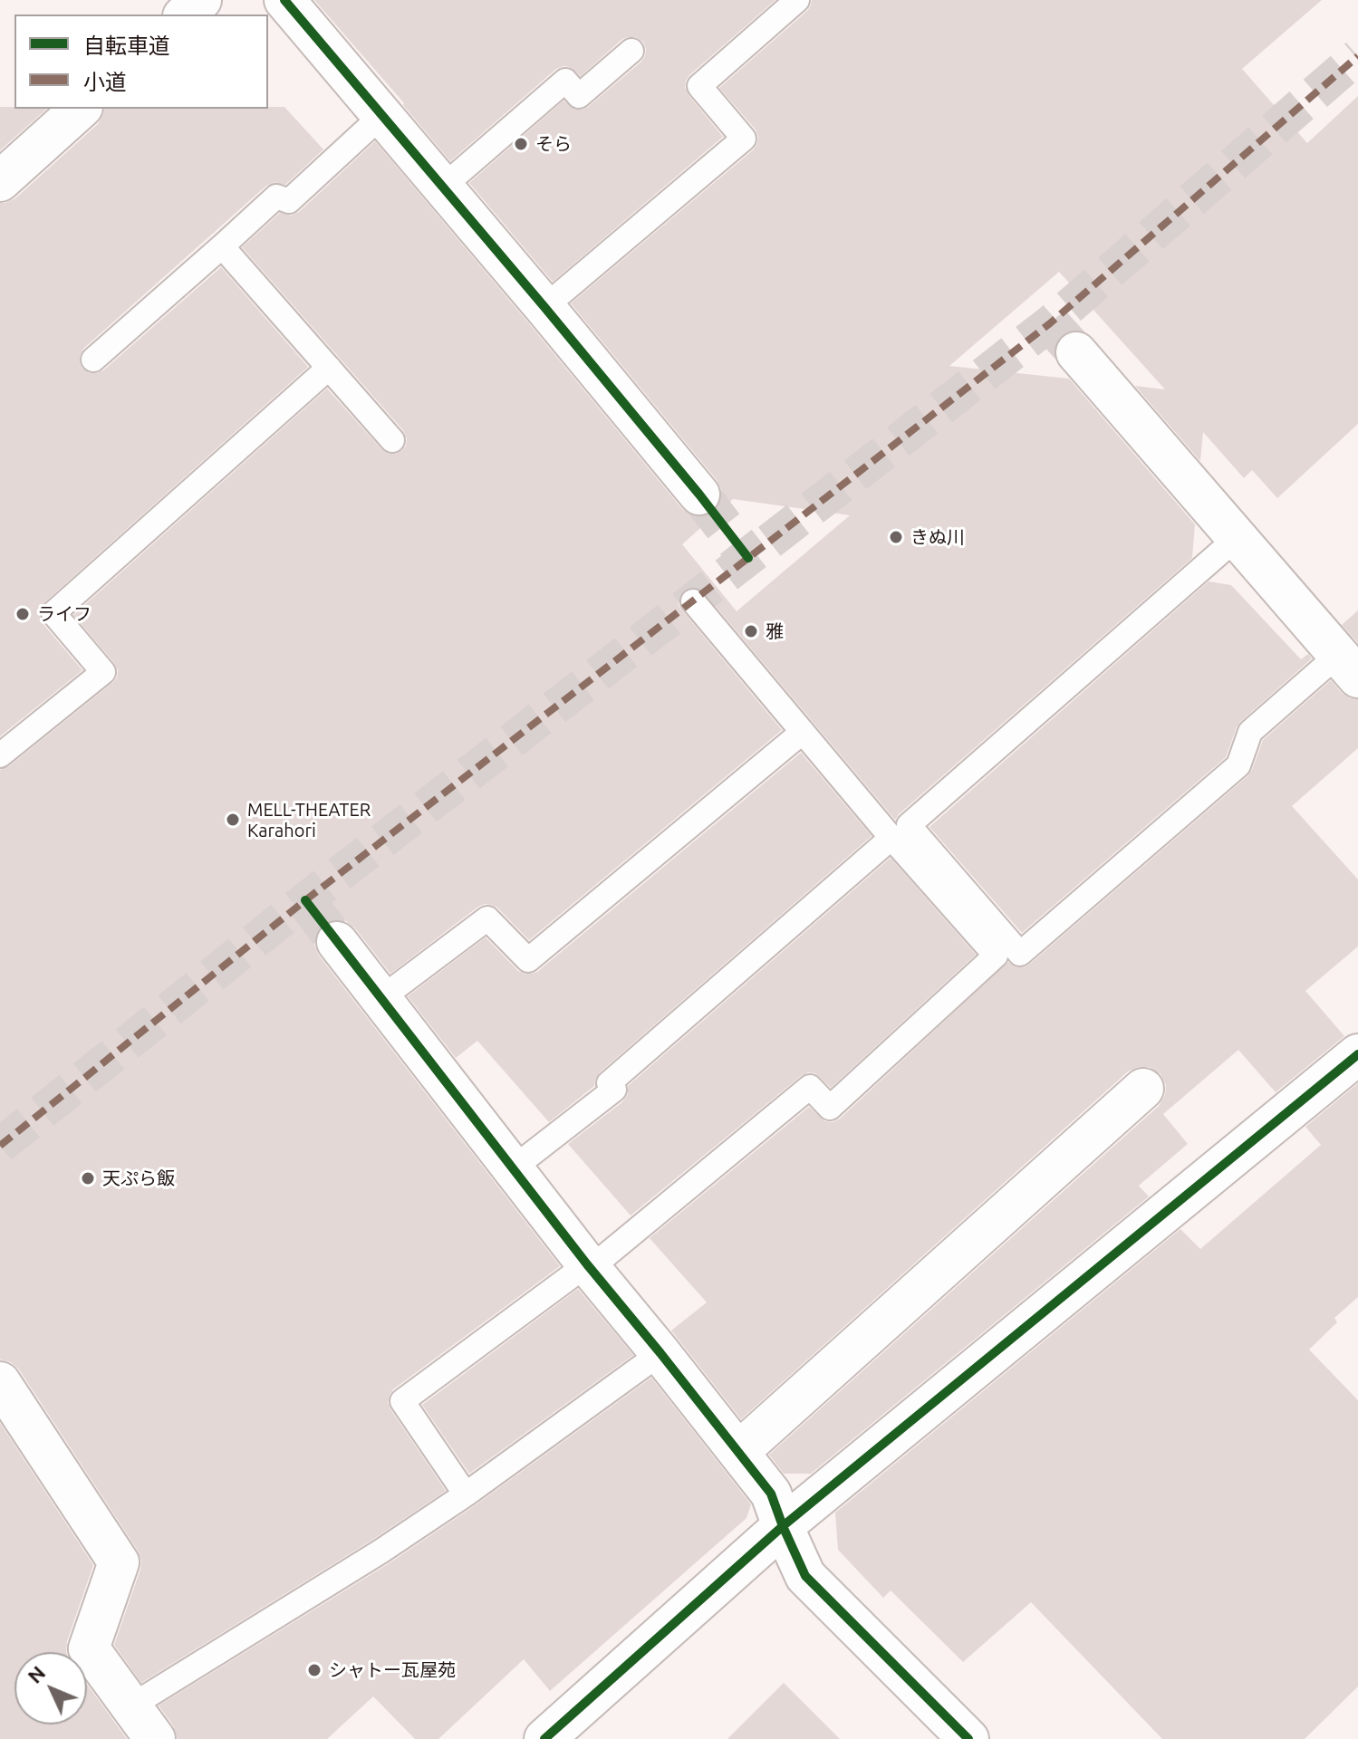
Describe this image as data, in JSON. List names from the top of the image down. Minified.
{"places":["そら","きぬ川","ライフ","雅","MELL-THEATER Karahori","天ぷら飯","シャトー瓦屋苑"],"legend":["自転車道","小道"],"north":"top left"}
